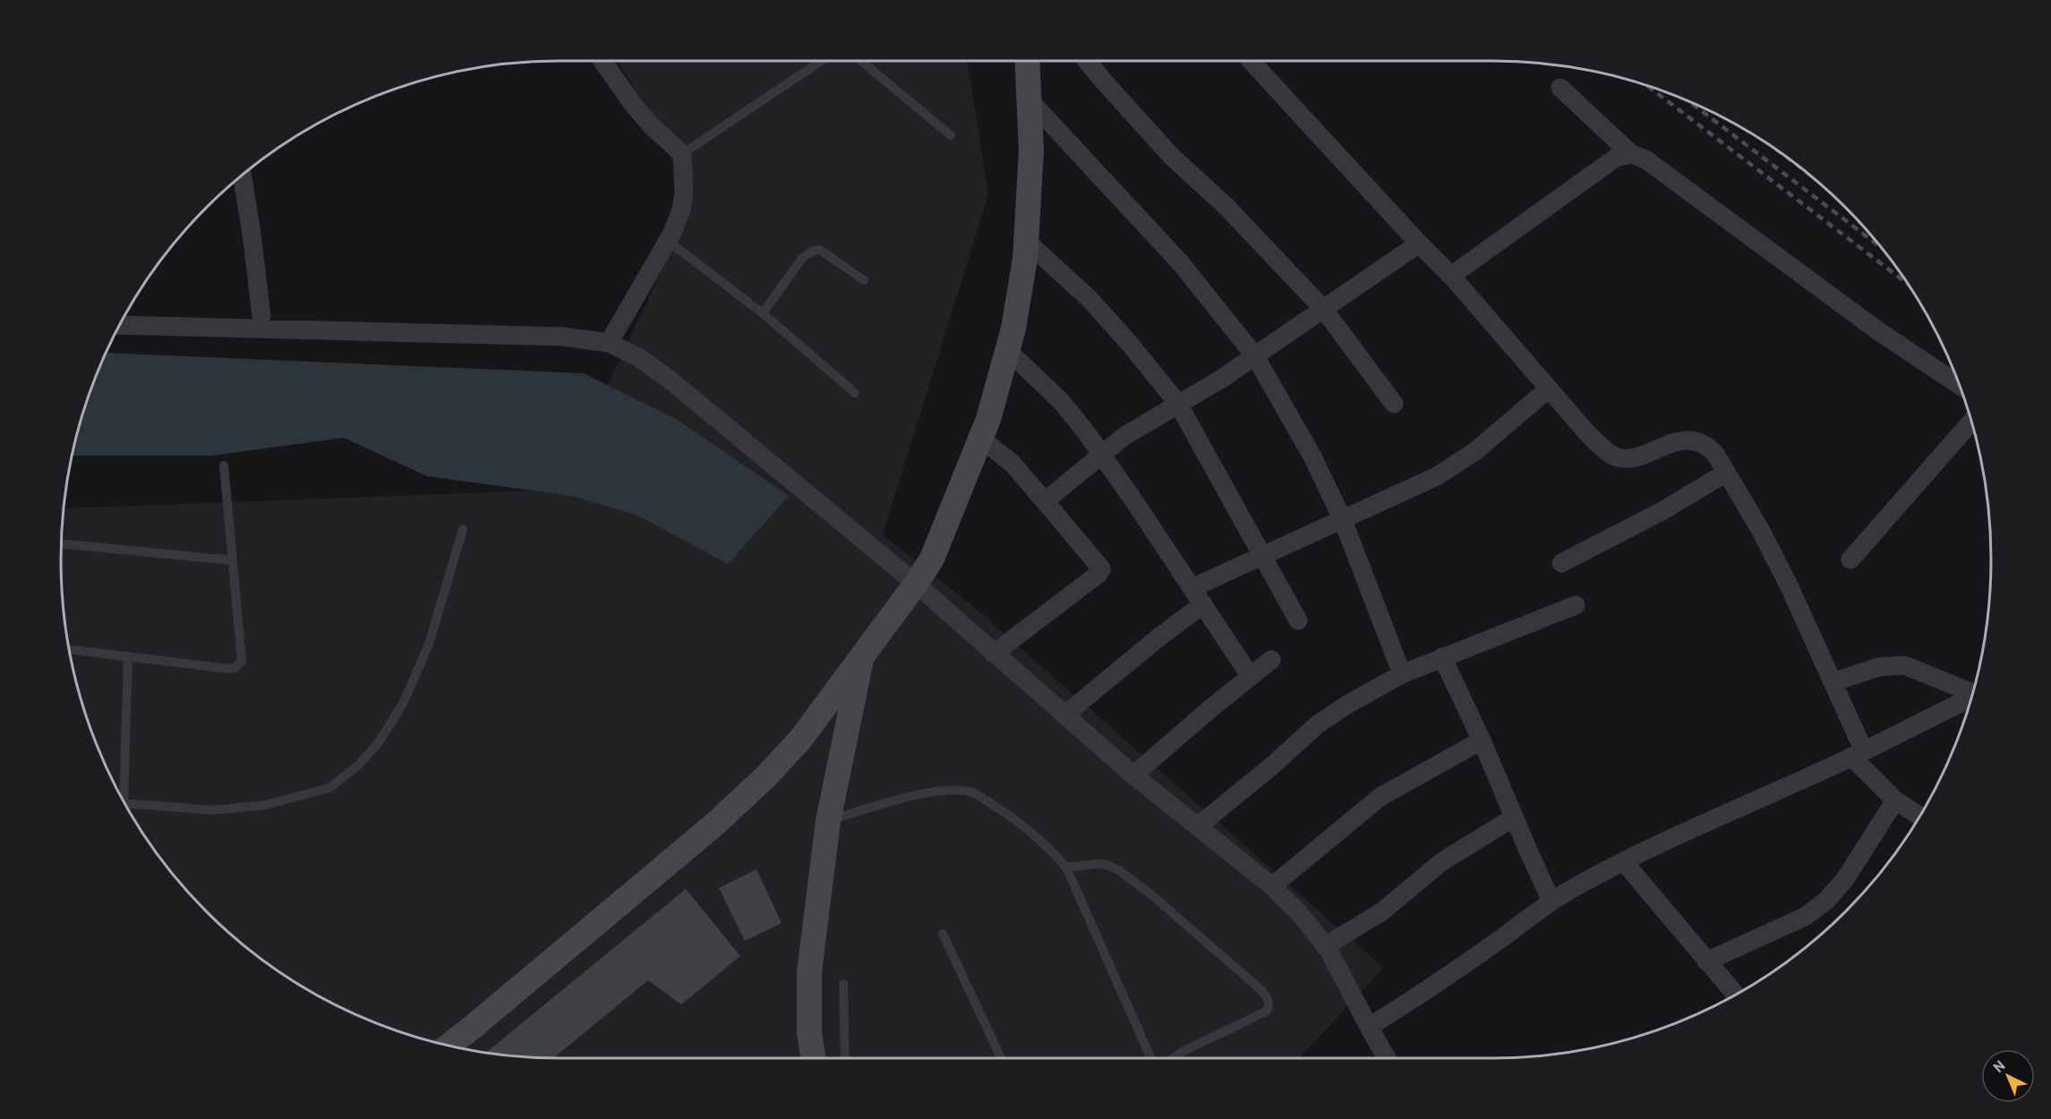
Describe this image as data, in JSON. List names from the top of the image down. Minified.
{"north":"top left"}
